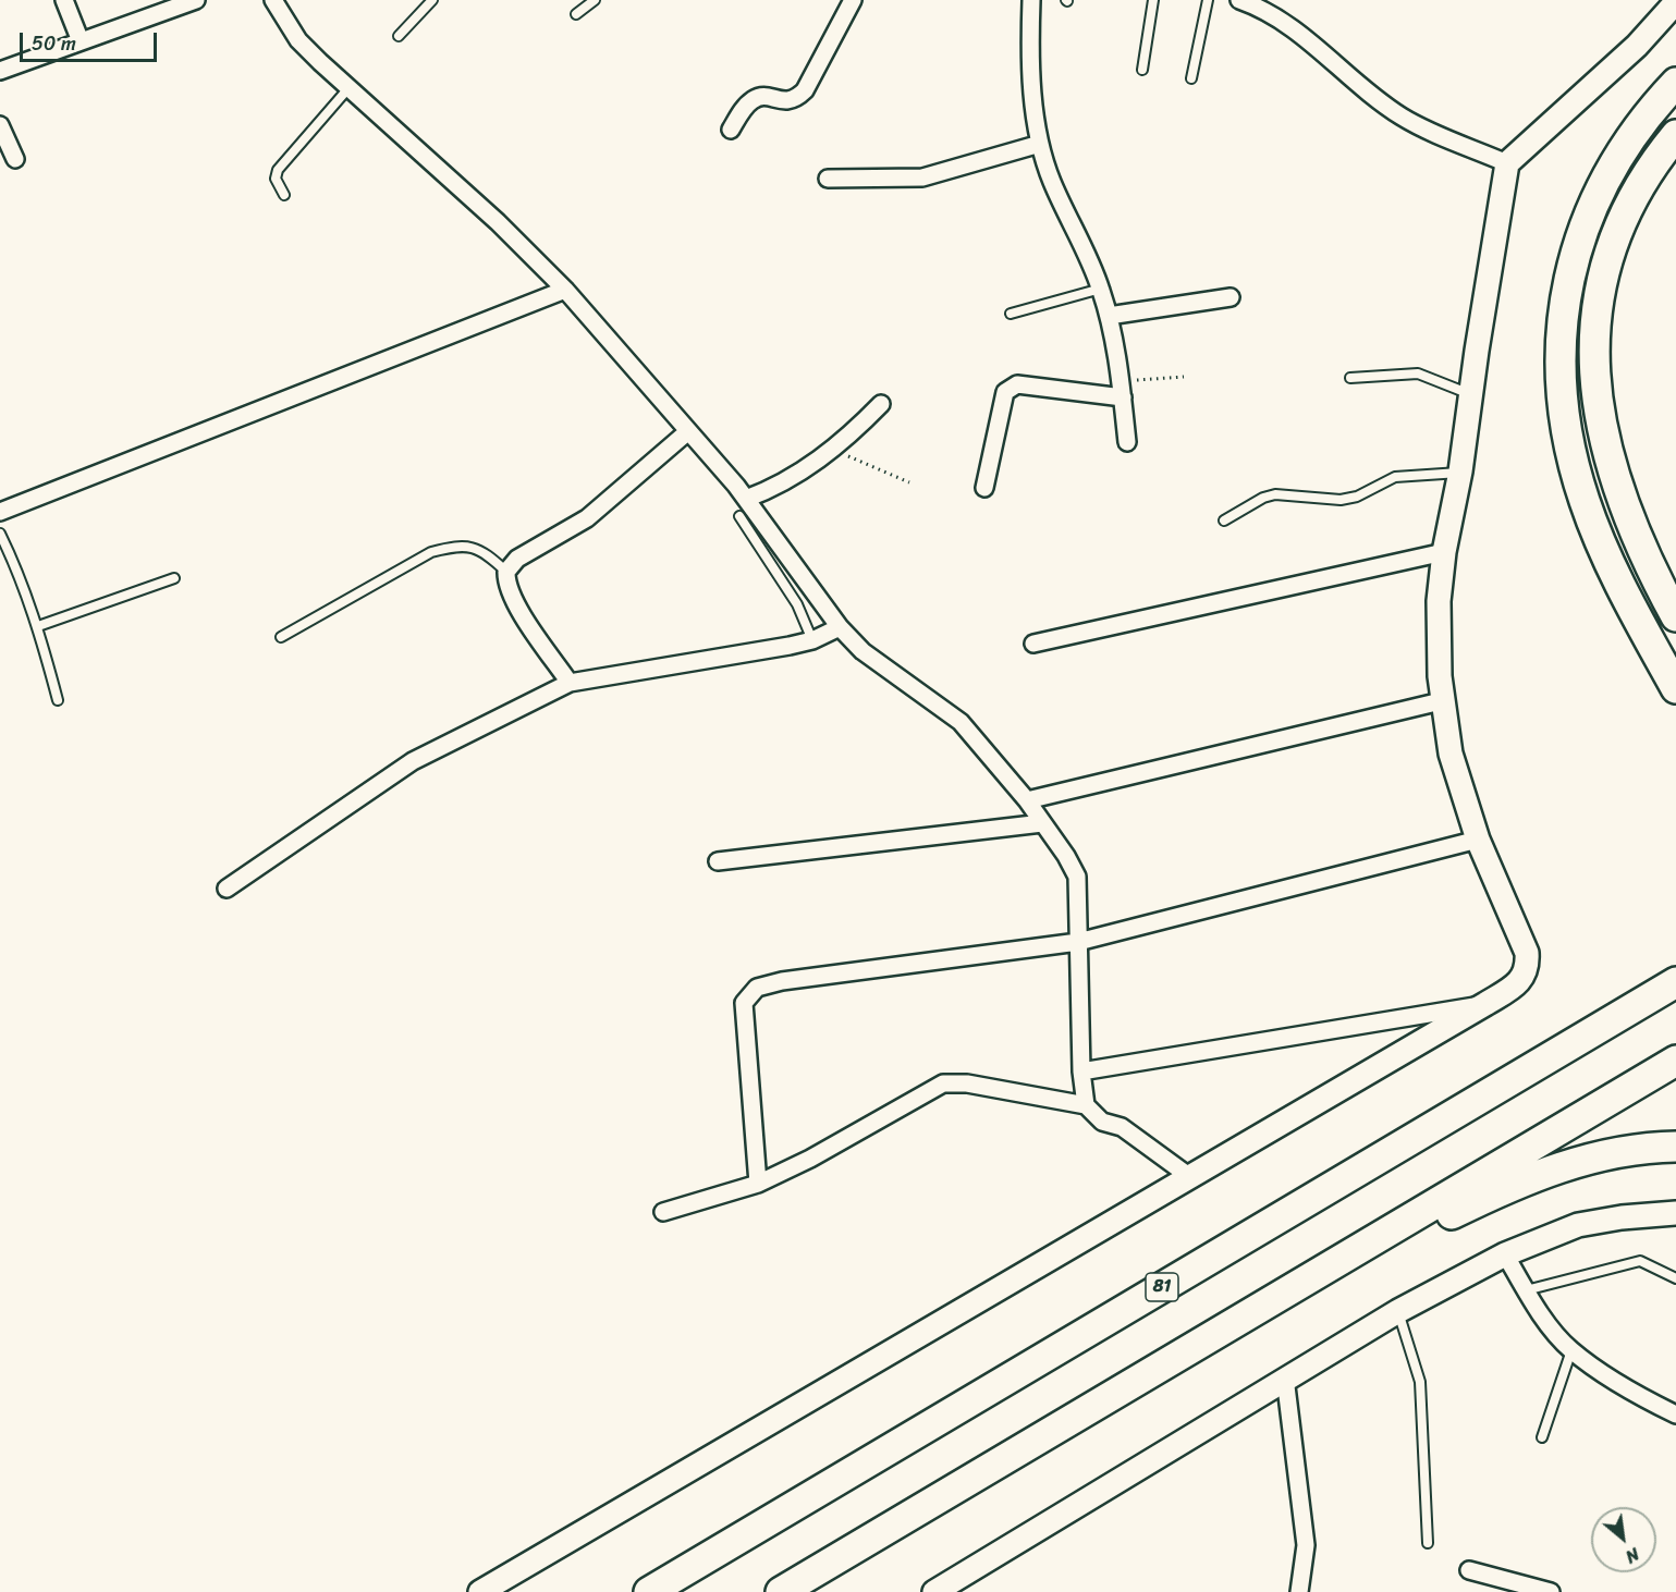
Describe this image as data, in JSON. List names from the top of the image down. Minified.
{"streets":{"highway":["81"]},"scale_bar":"50 m","north":"bottom right"}
